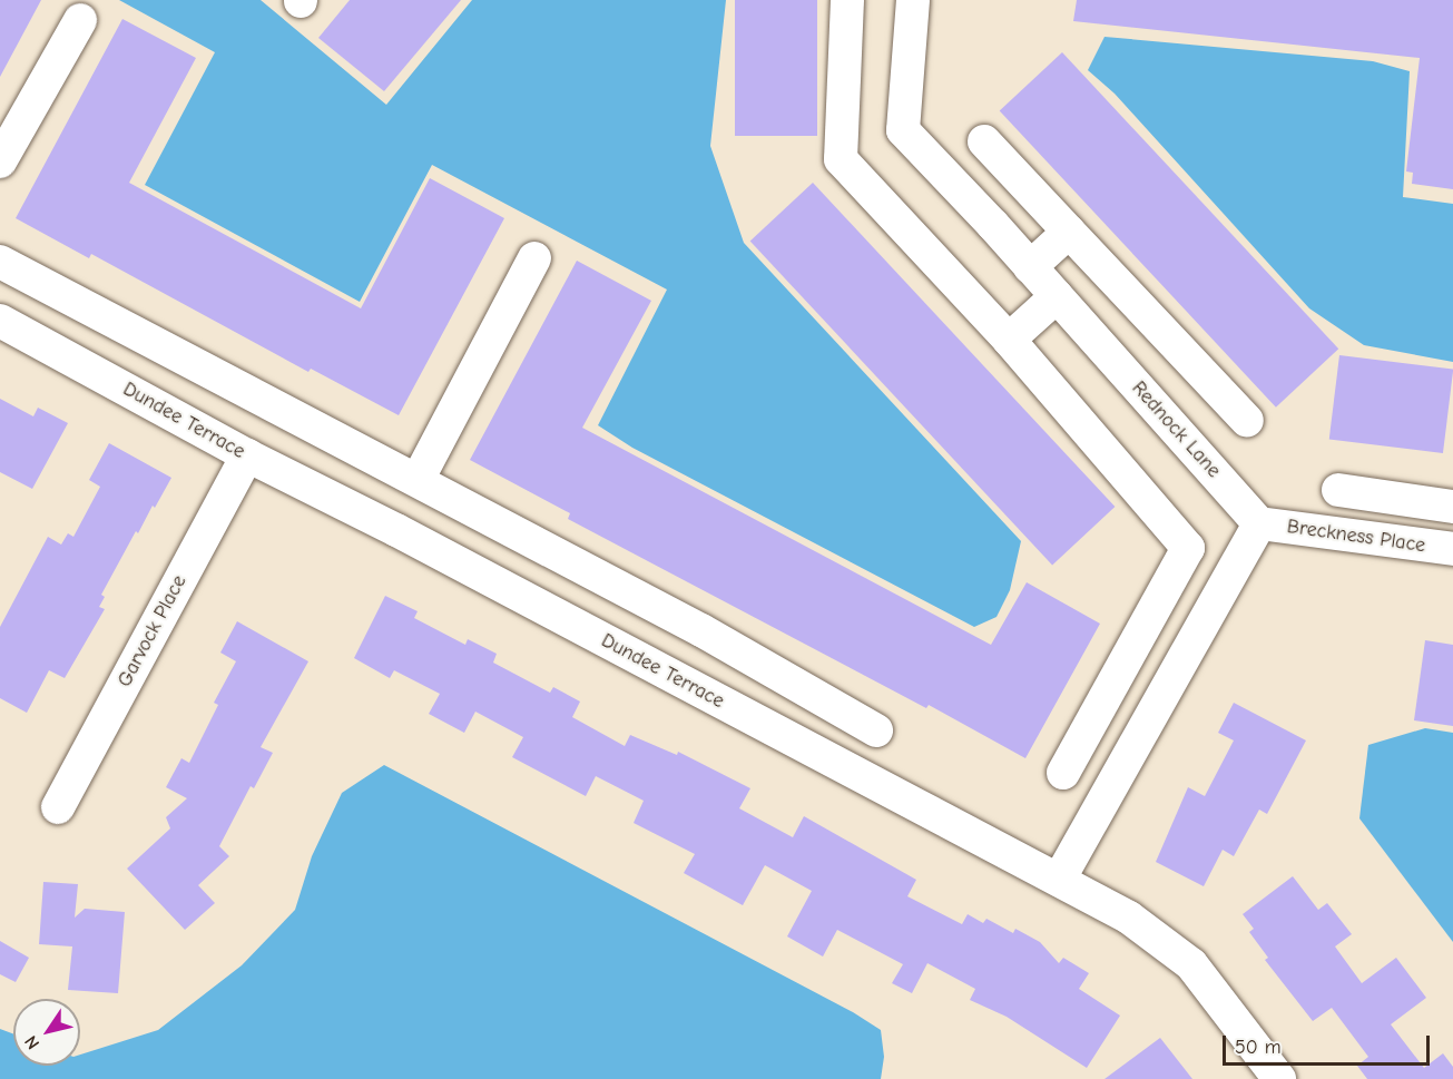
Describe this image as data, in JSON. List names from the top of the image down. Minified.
{"streets":{"street":["Dundee Terrace","Rednock Lane","Breckness Place","Garvock Place"]},"crossings":[["Dundee Terrace","Garvock Place"],["Rednock Lane","Breckness Place"]],"scale_bar":"50 m","north":"bottom left"}
